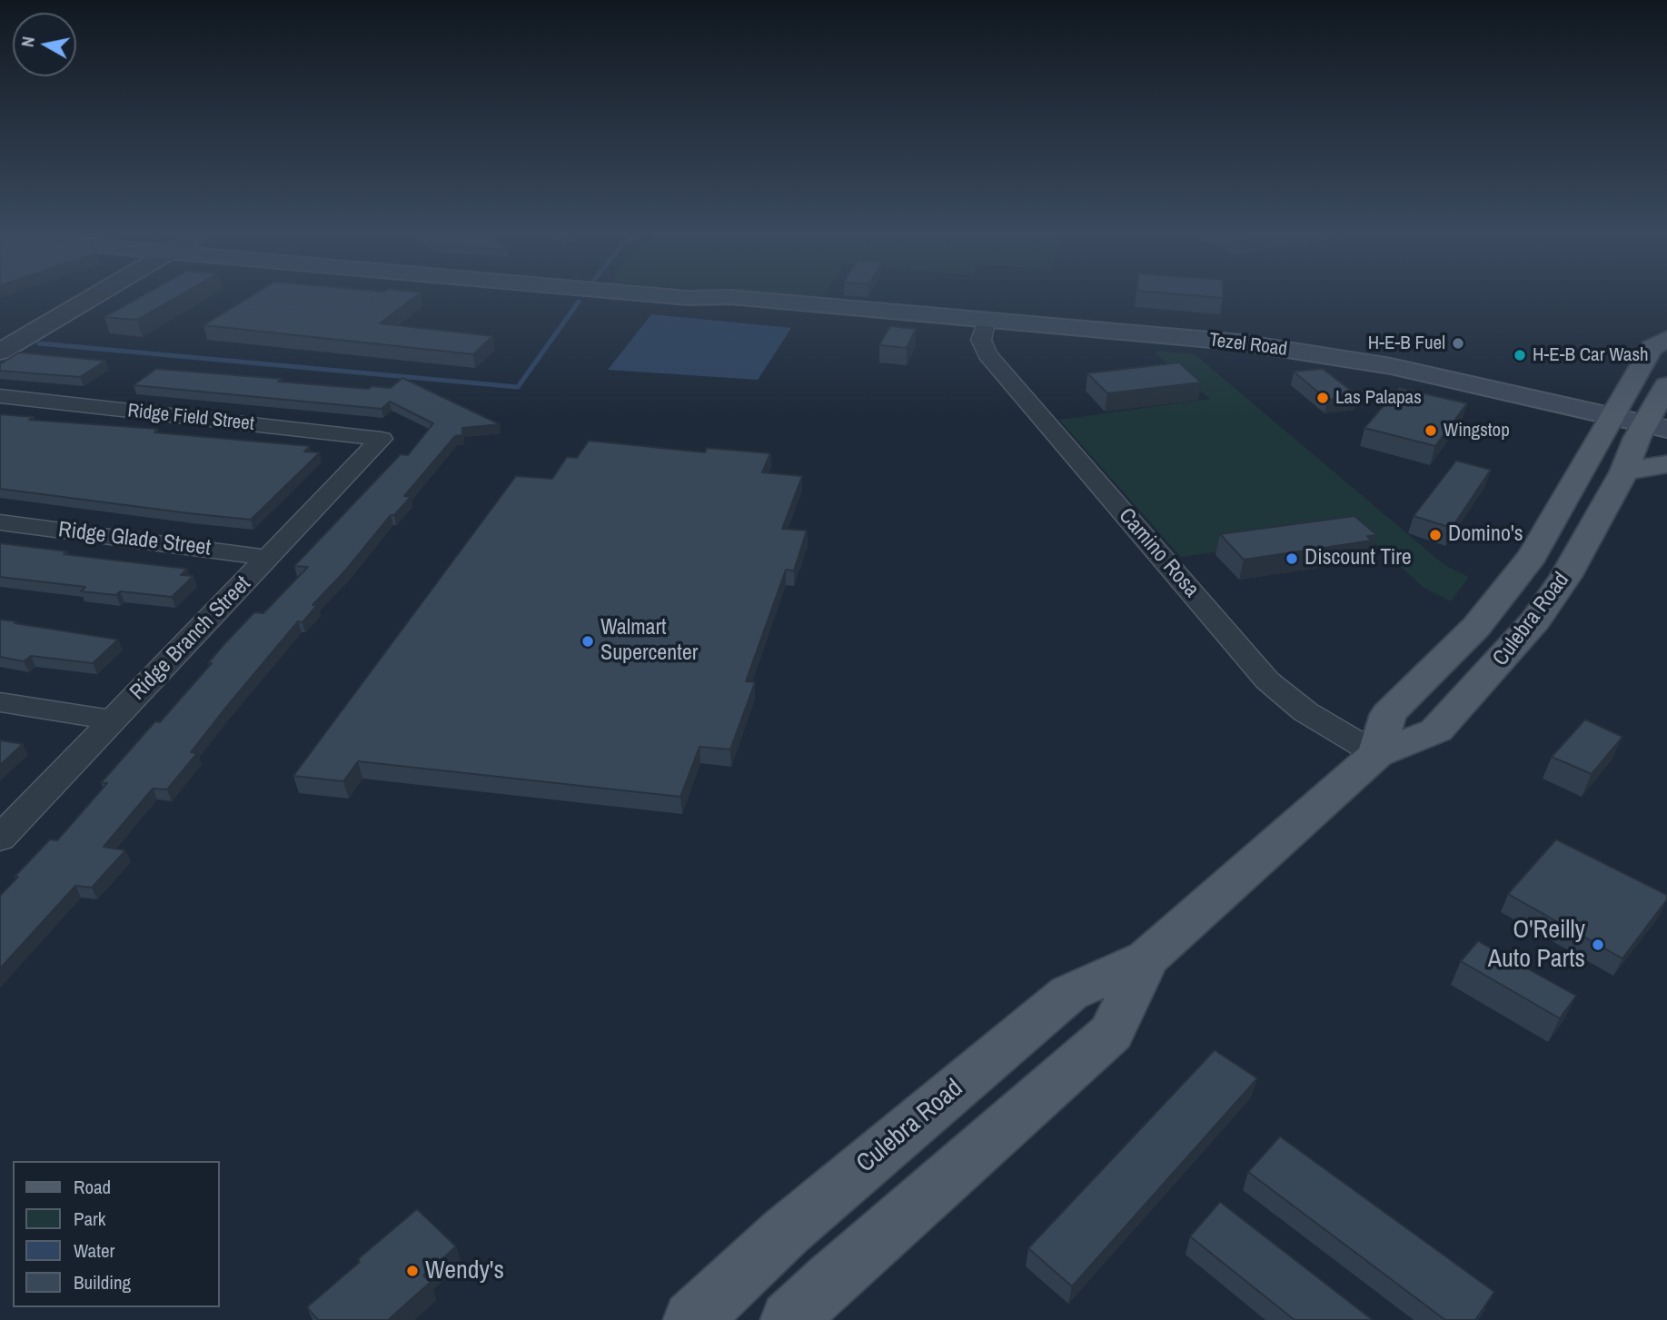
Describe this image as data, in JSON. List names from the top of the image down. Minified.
{"streets":{"main road":["Tezel Road","Culebra Road"],"street":["Ridge Field Street","Ridge Glade Street","Camino Rosa","Ridge Branch Street"]},"crossings":[["Tezel Road","Camino Rosa"],["Tezel Road","Culebra Road"],["Ridge Field Street","Ridge Branch Street"],["Ridge Glade Street","Ridge Branch Street"],["Camino Rosa","Culebra Road"]],"places":["H-E-B Fuel","H-E-B Car Wash","Las Palapas","Wingstop","Domino's","Discount Tire","Walmart Supercenter","O'Reilly Auto Parts","Wendy's"],"legend":["Road","Park","Water","Building"],"north":"left"}
